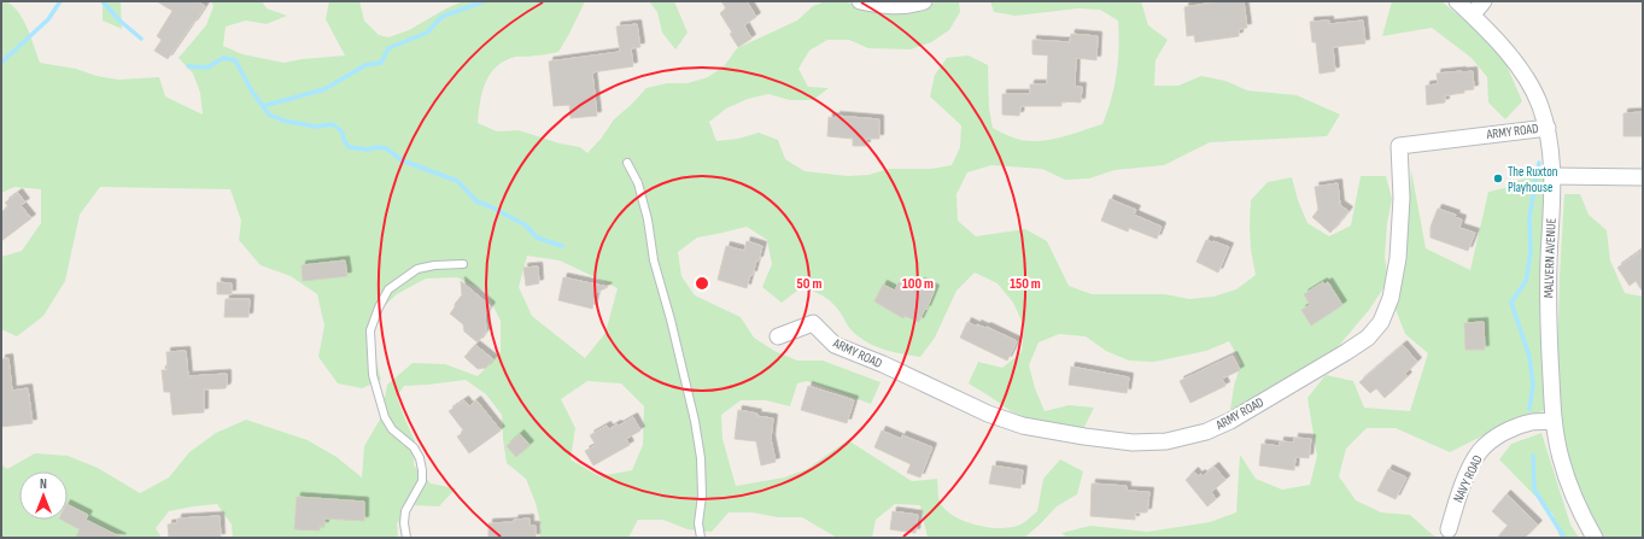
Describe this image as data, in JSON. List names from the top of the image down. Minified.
{"streets":{"street":["ARMY ROAD","MALVERN AVENUE","NAVY ROAD"]},"crossings":[["ARMY ROAD","MALVERN AVENUE"],["MALVERN AVENUE","NAVY ROAD"]],"places":["The Ruxton Playhouse"],"north":"top","rings":["50 m","100 m","150 m"]}
